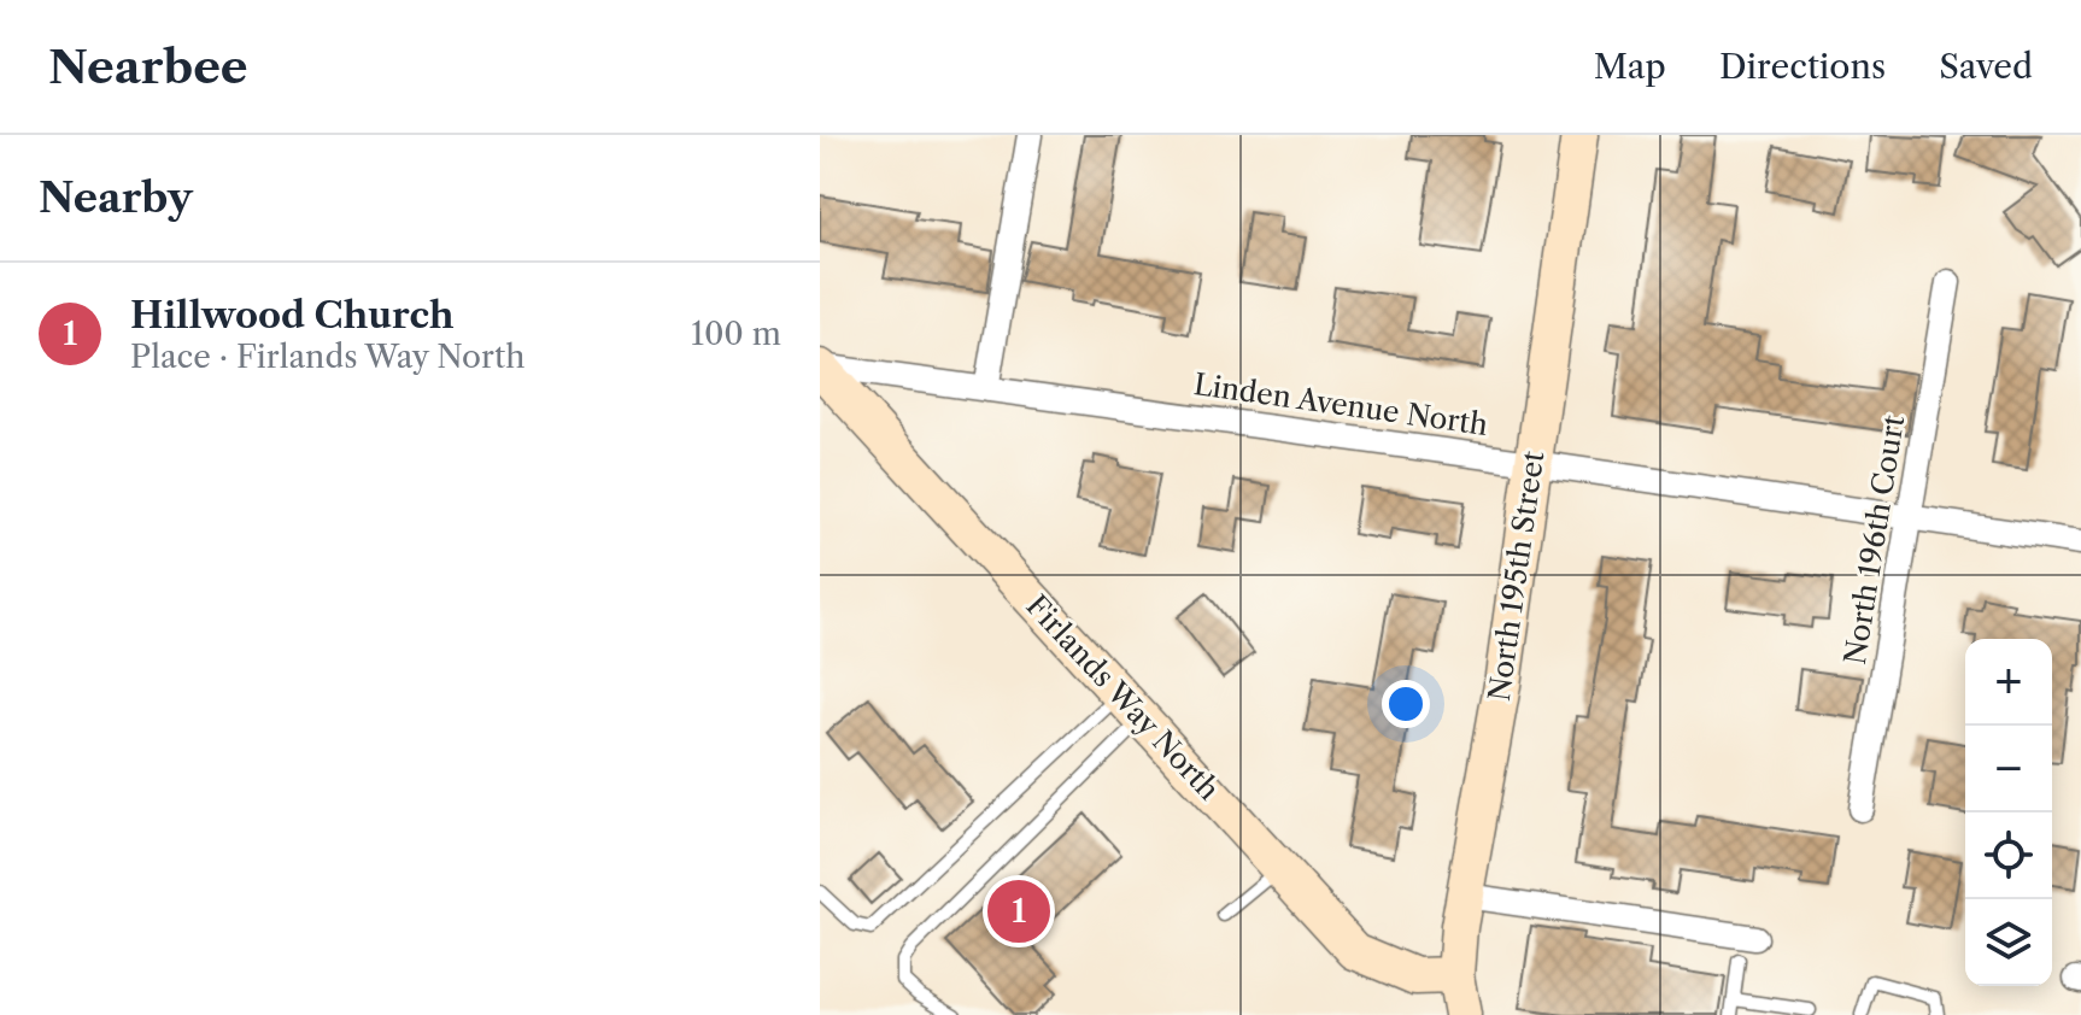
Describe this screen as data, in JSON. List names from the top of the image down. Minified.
{"streets":{"street":["Linden Avenue North","North 196th Court","North 195th Street","Firlands Way North"]},"crossings":[["Linden Avenue North","North 196th Court"],["Linden Avenue North","North 195th Street"],["Linden Avenue North","Firlands Way North"],["North 195th Street","Firlands Way North"]],"page":{"header":"Nearbee","nav":["Map","Directions","Saved"],"heading":"Nearby","list":[{"mark":"1","name":"Hillwood Church","note":"Place · Firlands Way North","value":"100 m"}],"map_buttons":["+","−"],"pins":"1"}}
